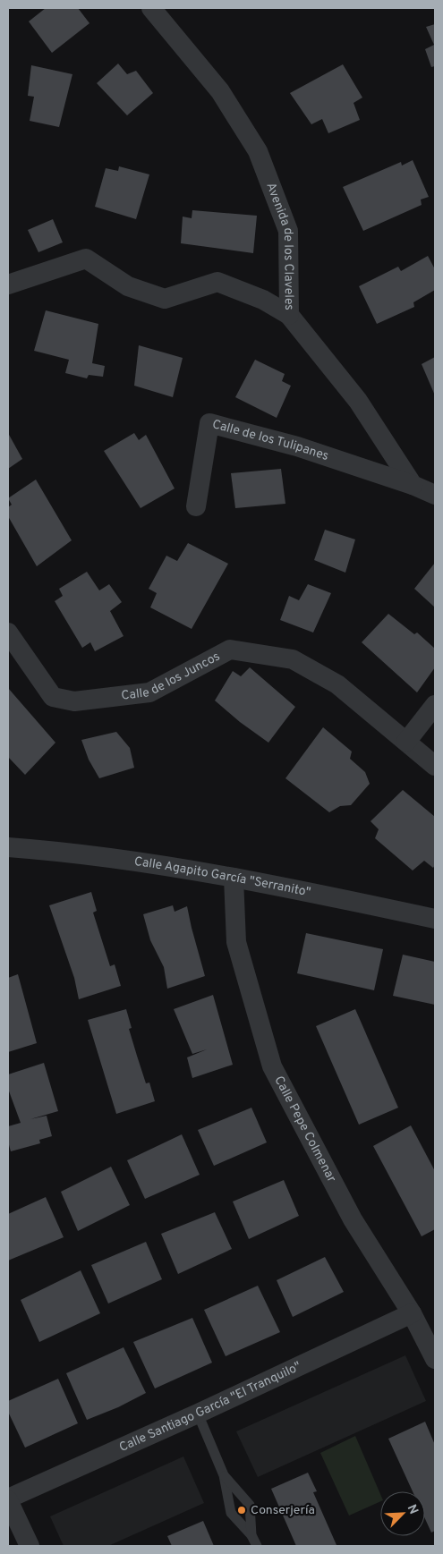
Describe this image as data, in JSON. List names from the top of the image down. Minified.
{"streets":{"street":["Avenida de los Claveles","Calle de los Tulipanes","Calle de los Juncos","Calle Agapito García \"Serranito\"","Calle Pepe Colmenar","Calle Santiago García \"El Tranquilo\""]},"crossings":[["Avenida de los Claveles","Calle de los Tulipanes"],["Calle Agapito García \"Serranito\"","Calle Pepe Colmenar"],["Calle Pepe Colmenar","Calle Santiago García \"El Tranquilo\""]],"places":["Conserjería"],"north":"top right"}
